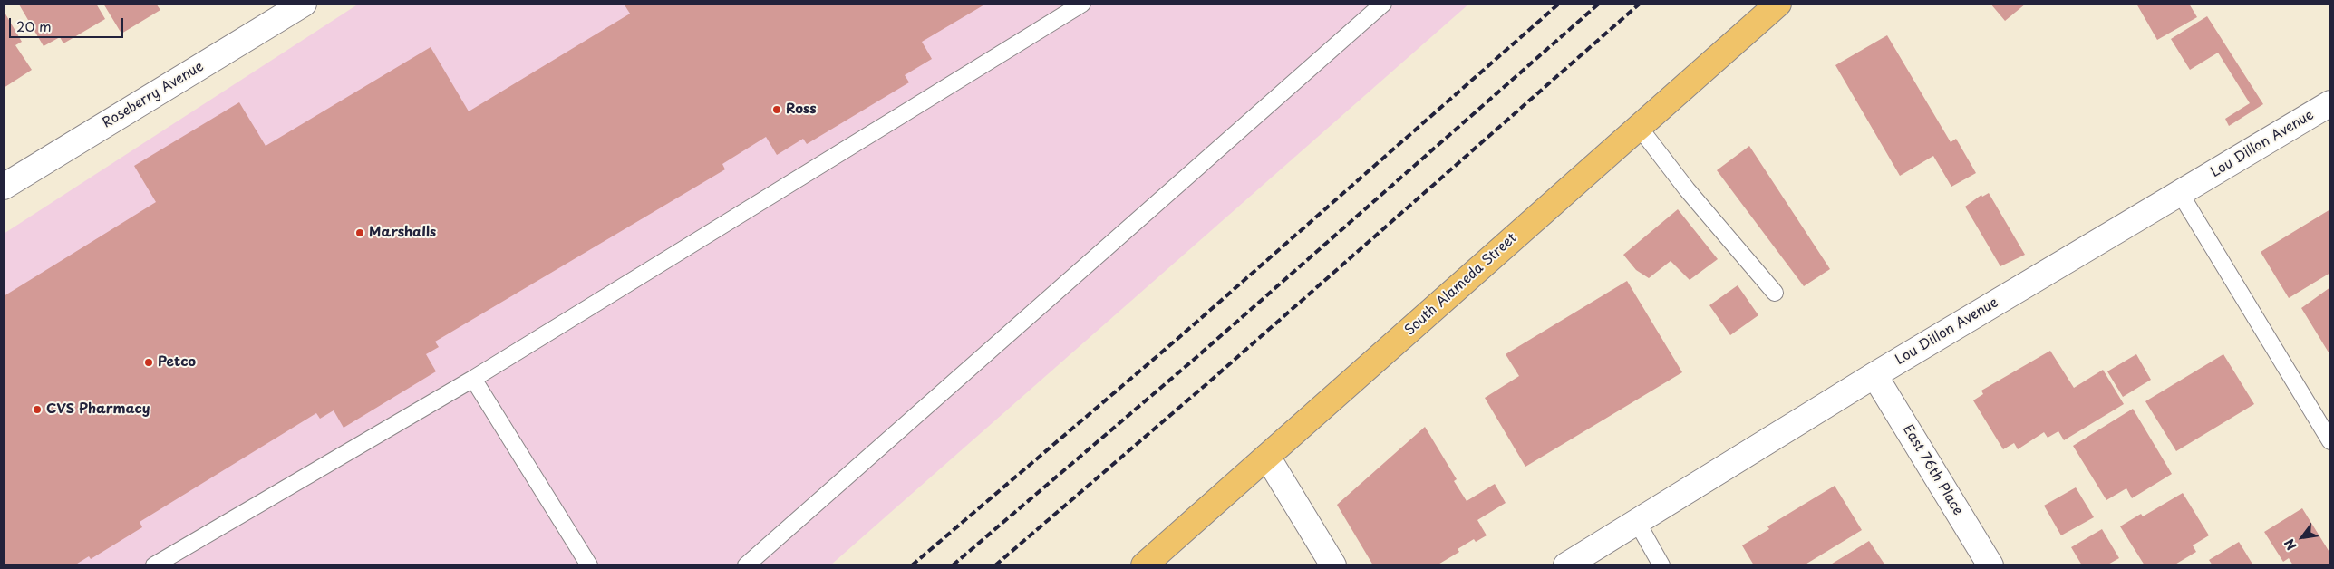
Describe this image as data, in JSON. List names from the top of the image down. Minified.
{"streets":{"main road":["South Alameda Street"],"street":["Roseberry Avenue","Lou Dillon Avenue","East 76th Place"]},"crossings":[["Lou Dillon Avenue","East 76th Place"]],"places":["Ross","Marshalls","Petco","CVS Pharmacy"],"scale_bar":"20 m","north":"bottom left"}
